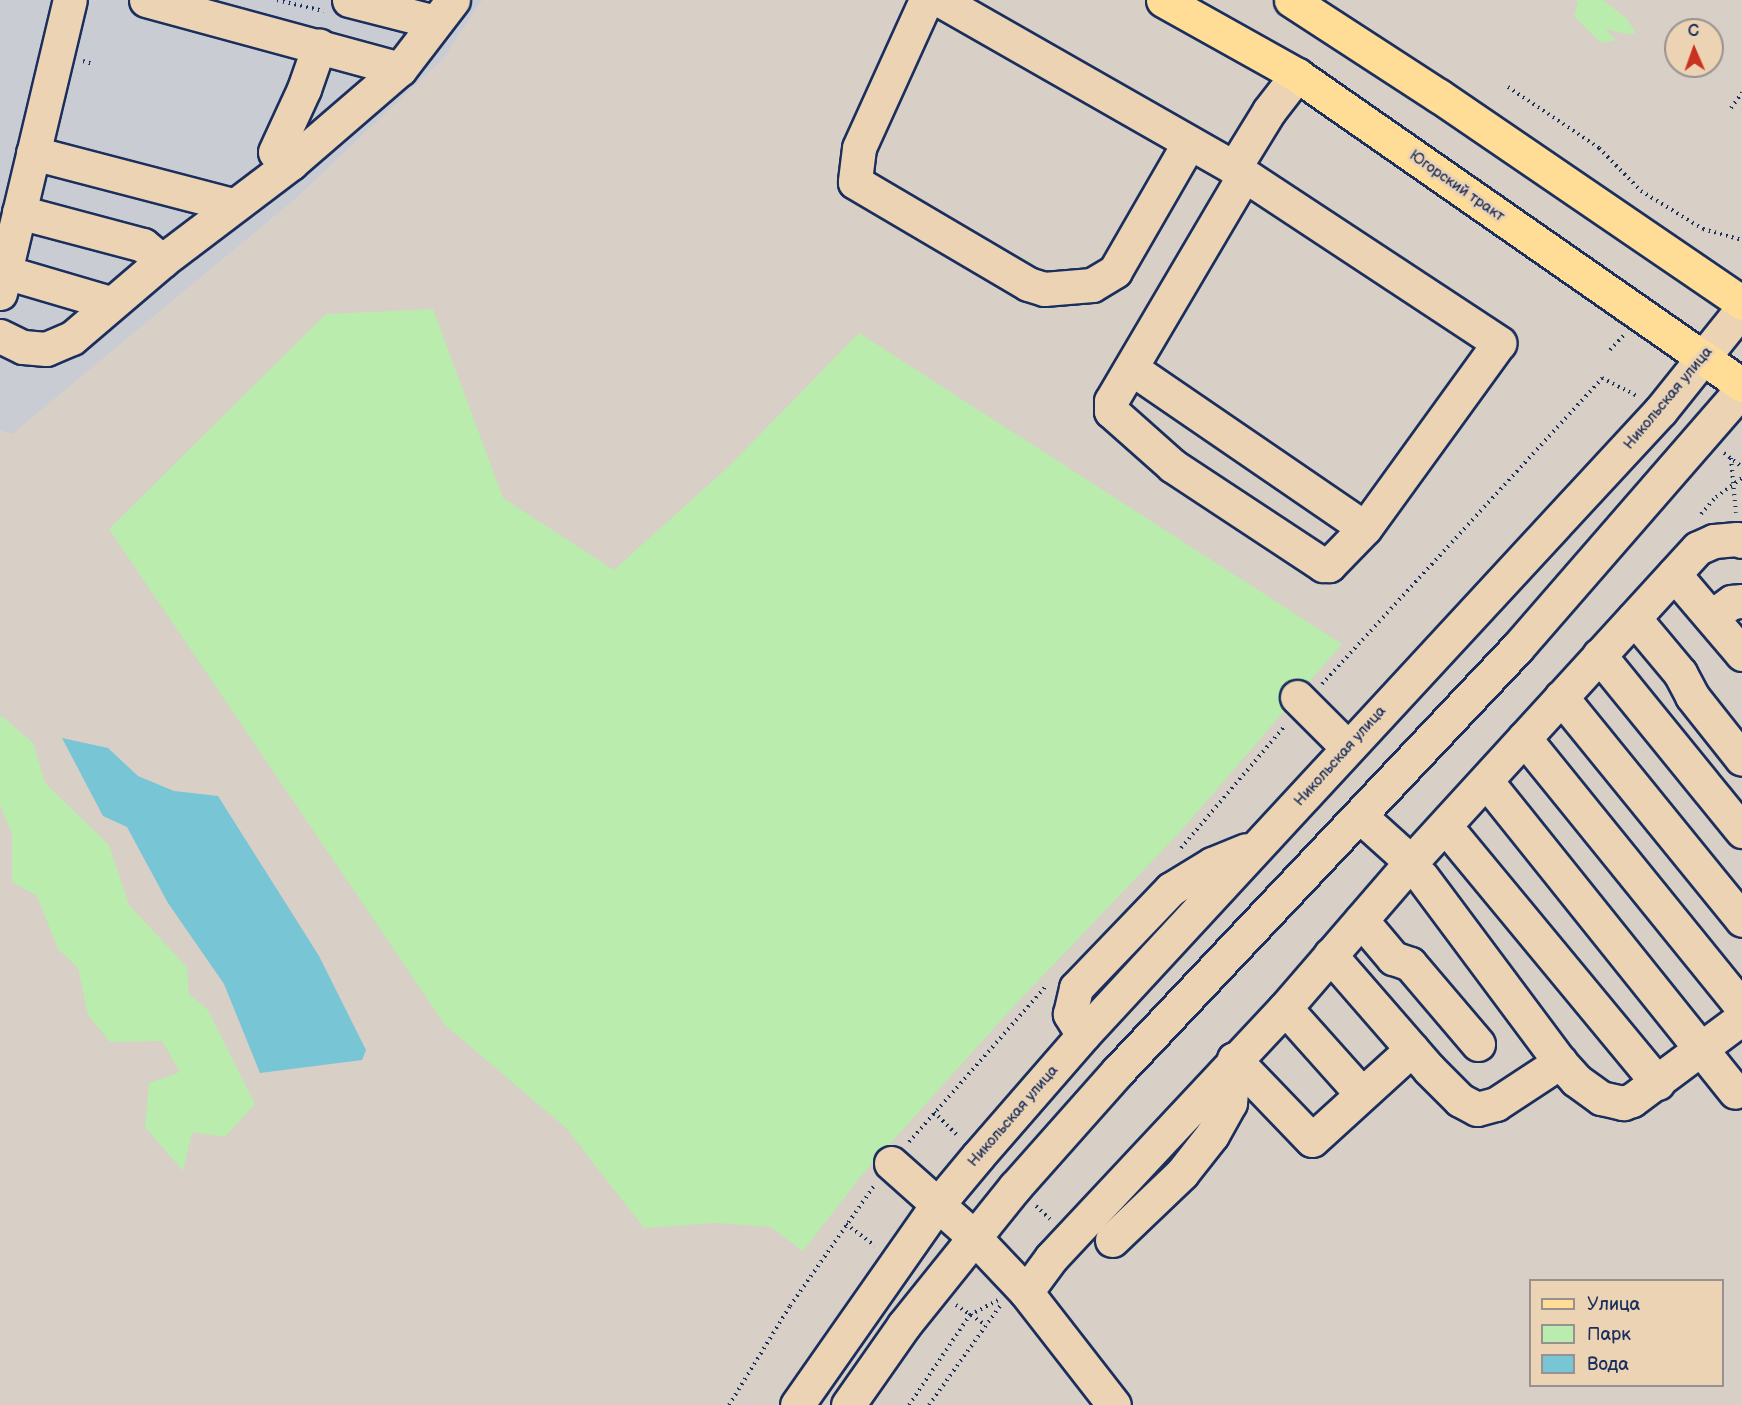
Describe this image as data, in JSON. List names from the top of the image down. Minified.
{"streets":{"main road":["Югорский тракт"],"street":["Никольская улица"]},"crossings":[["Югорский тракт","Никольская улица"]],"legend":["Улица","Парк","Вода"],"north":"top"}
